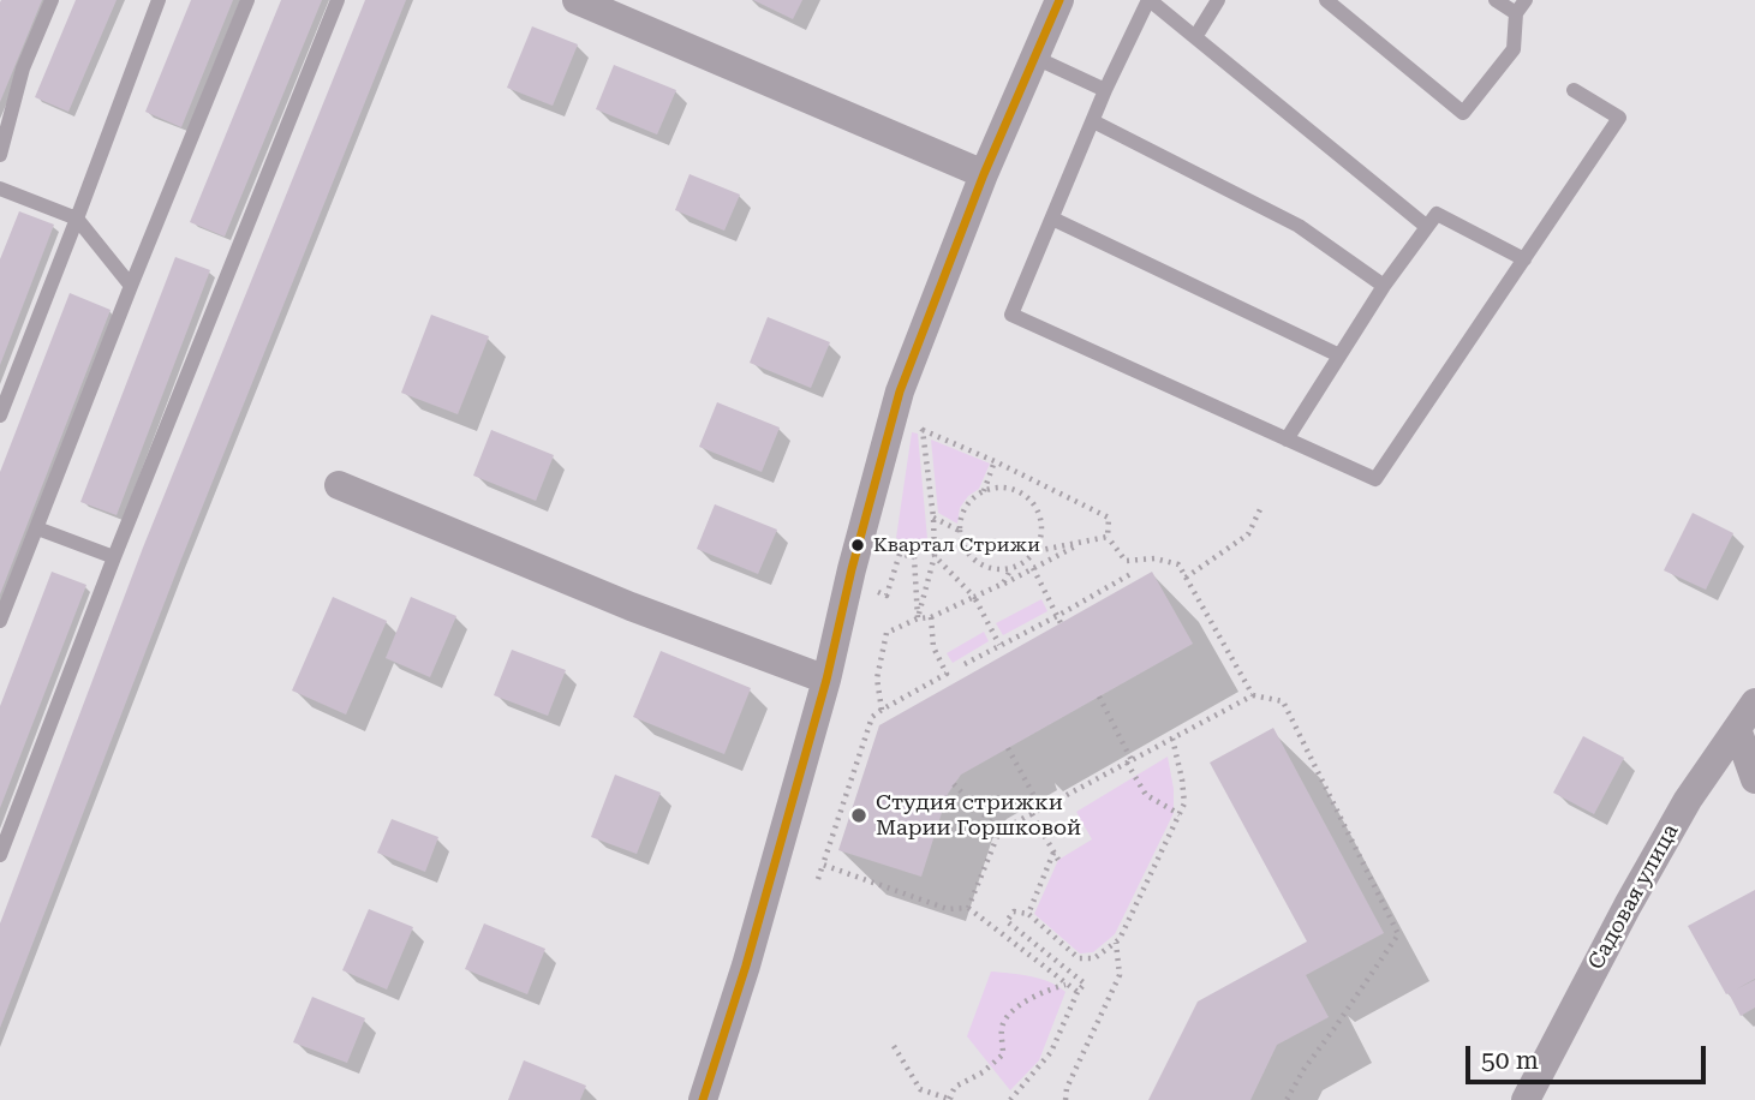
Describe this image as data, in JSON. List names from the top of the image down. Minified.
{"streets":{"street":["Садовая улица"]},"places":["Квартал Стрижи","Студия стрижки Марии Горшковой"],"scale_bar":"50 m"}
